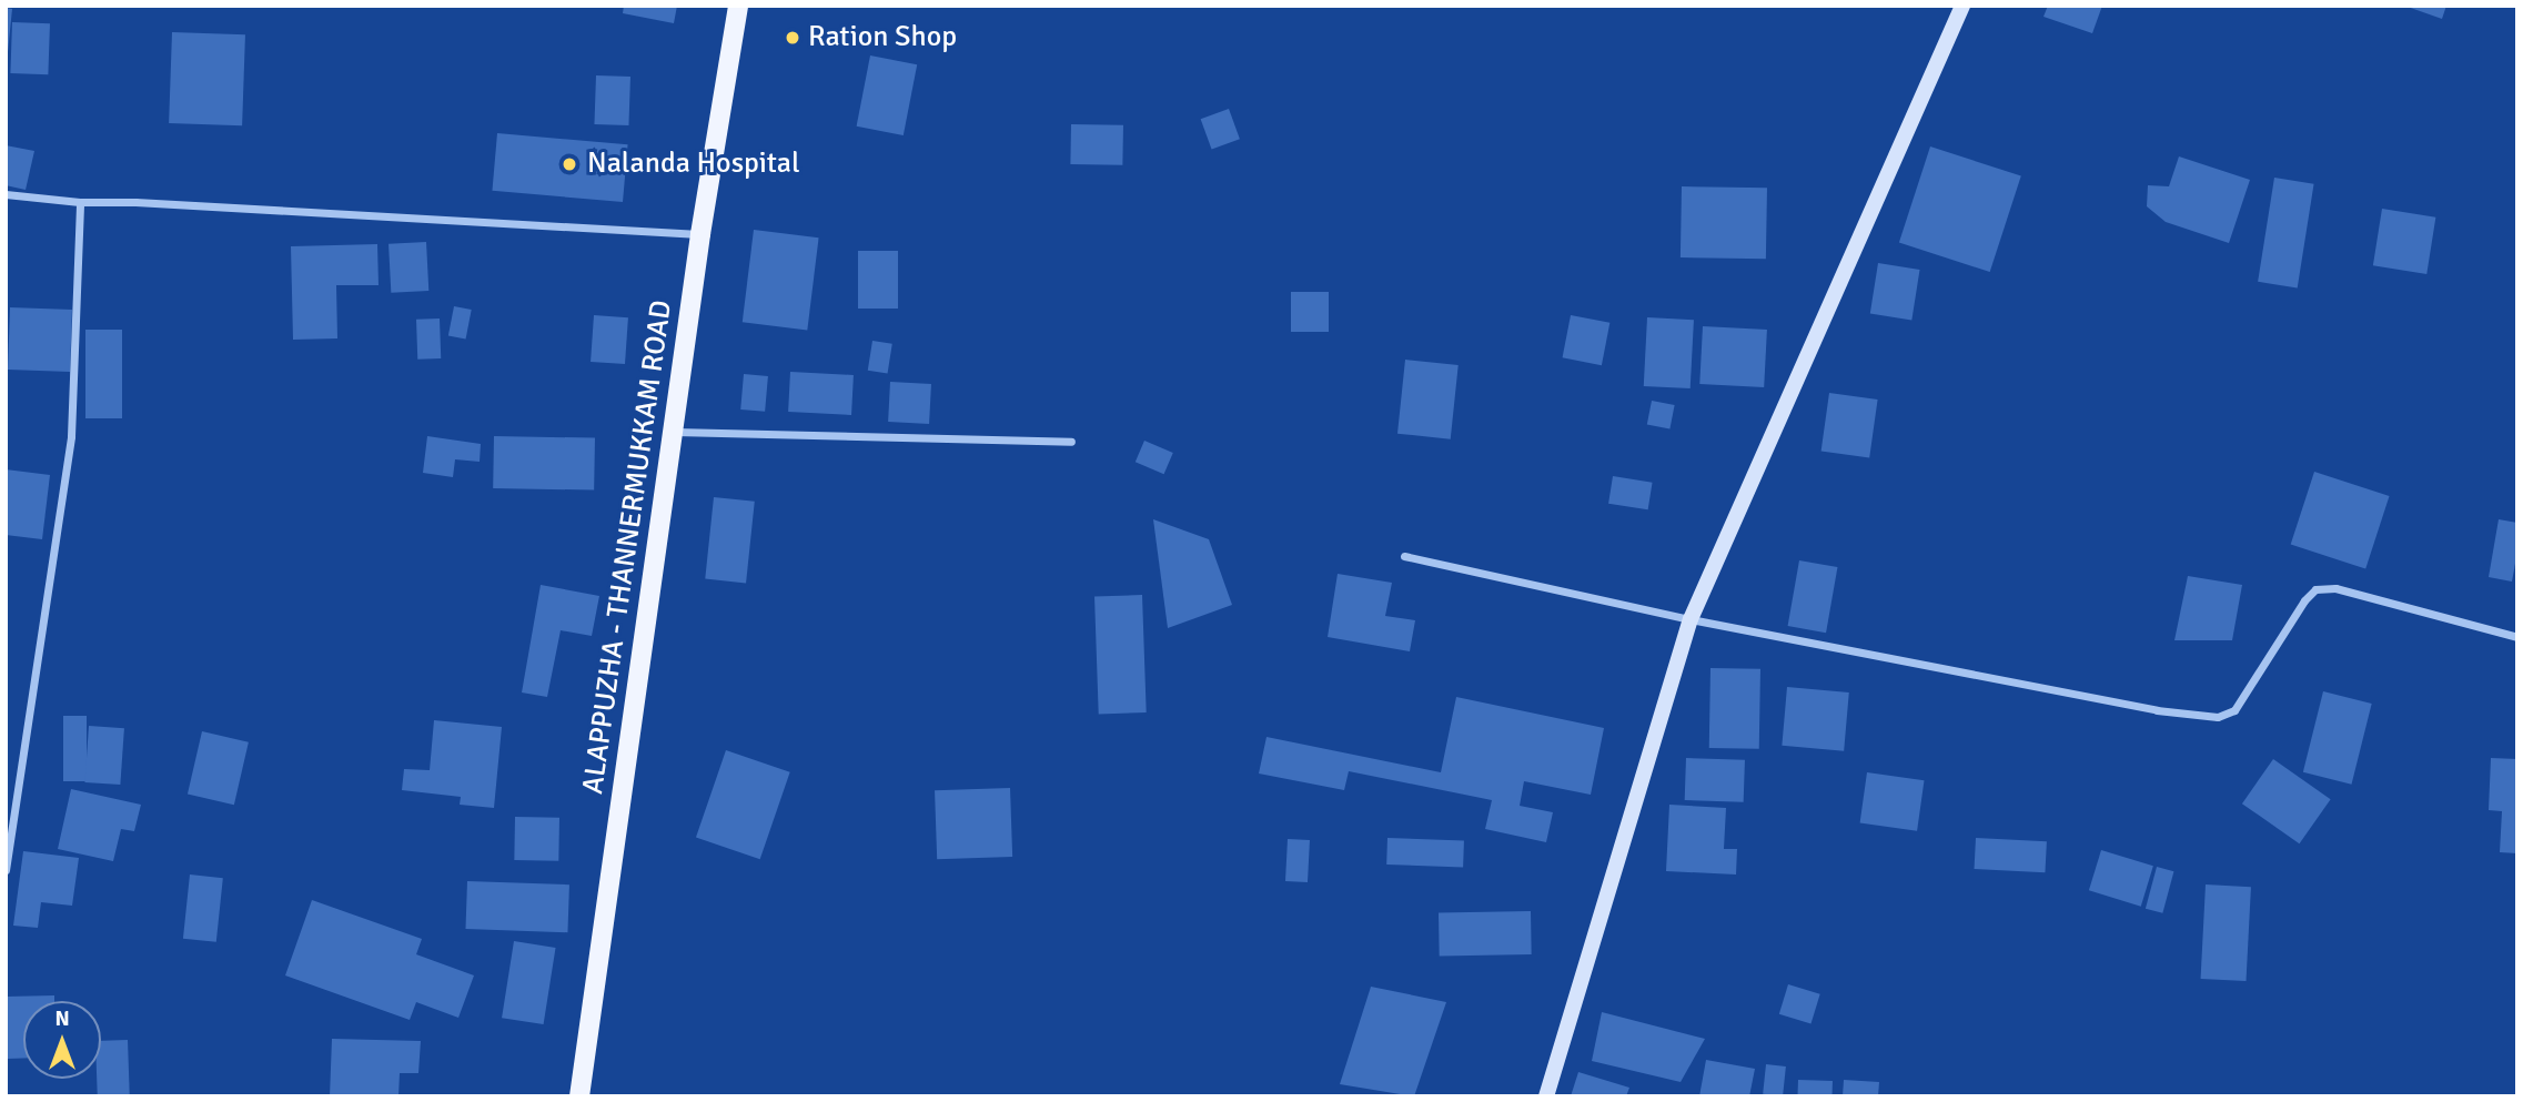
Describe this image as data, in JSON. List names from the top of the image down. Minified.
{"streets":{"main road":["ALAPPUZHA - THANNERMUKKAM ROAD"]},"places":["Ration Shop","Nalanda Hospital"],"north":"top"}
